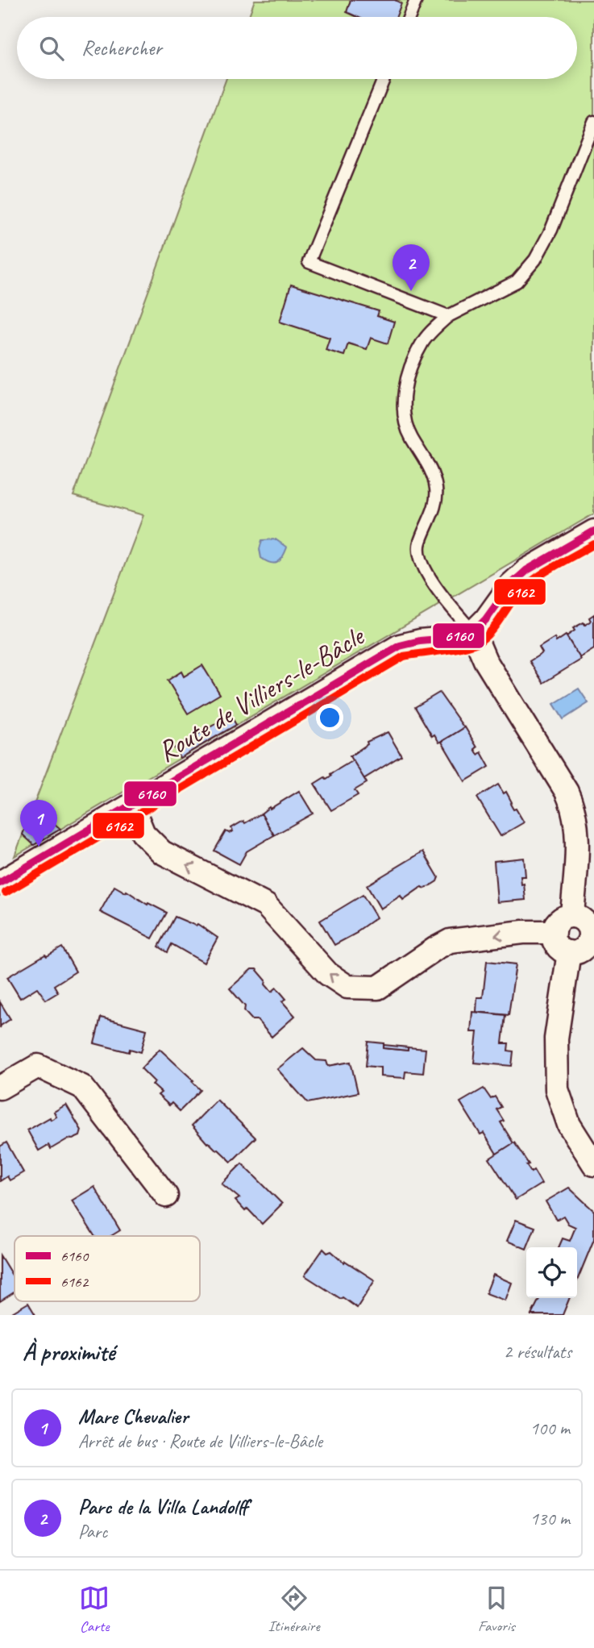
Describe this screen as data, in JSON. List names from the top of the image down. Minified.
{"streets":{"street":["Route de Villiers-le-Bâcle"]},"lines":["transit line 6160","transit line 6162"],"legend":["6160","6162"],"page":{"search":"Rechercher","pins":["2","1"],"heading":["À proximité","2 résultats"],"list":[{"mark":"1","name":"Mare Chevalier","note":"Arrêt de bus · Route de Villiers-le-Bâcle","value":"100 m"},{"mark":"2","name":"Parc de la Villa Landolff","note":"Parc","value":"130 m"}],"nav":["Carte","Itinéraire","Favoris"]}}
